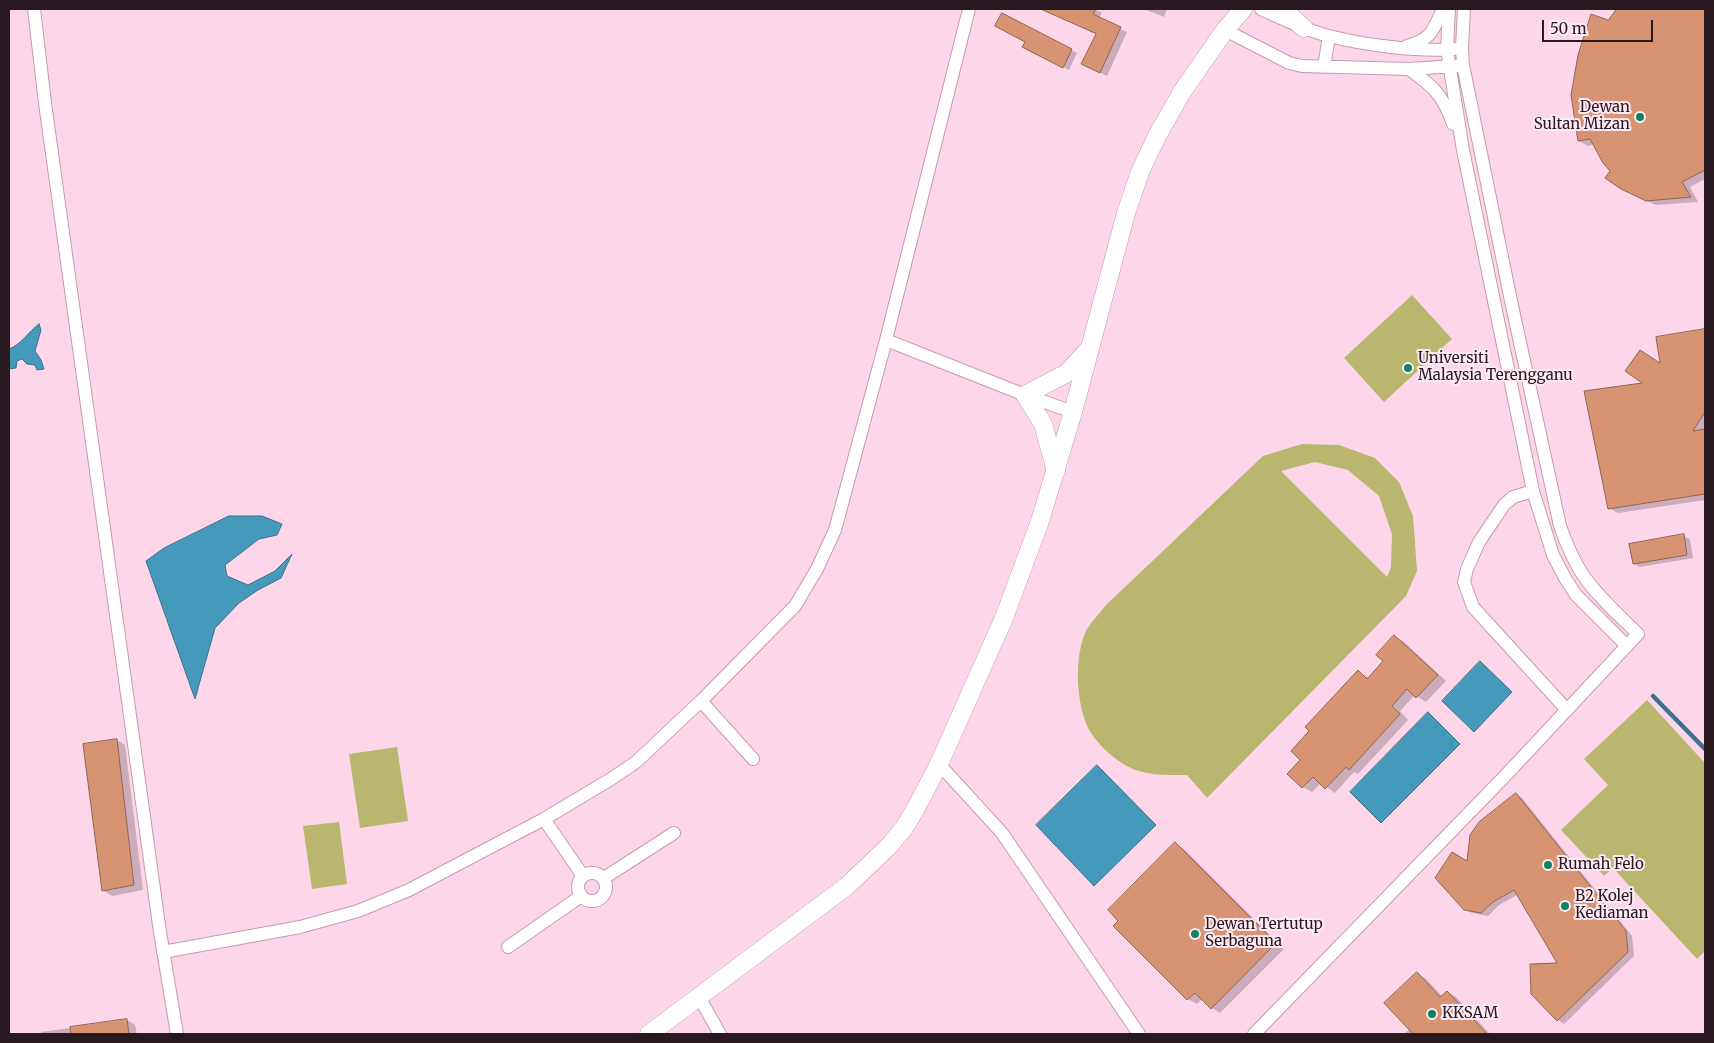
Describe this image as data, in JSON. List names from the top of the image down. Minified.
{"places":["Dewan Sultan Mizan","Universiti Malaysia Terengganu","Rumah Felo","B2 Kolej Kediaman","Dewan Tertutup Serbaguna","KKSAM"],"scale_bar":"50 m"}
